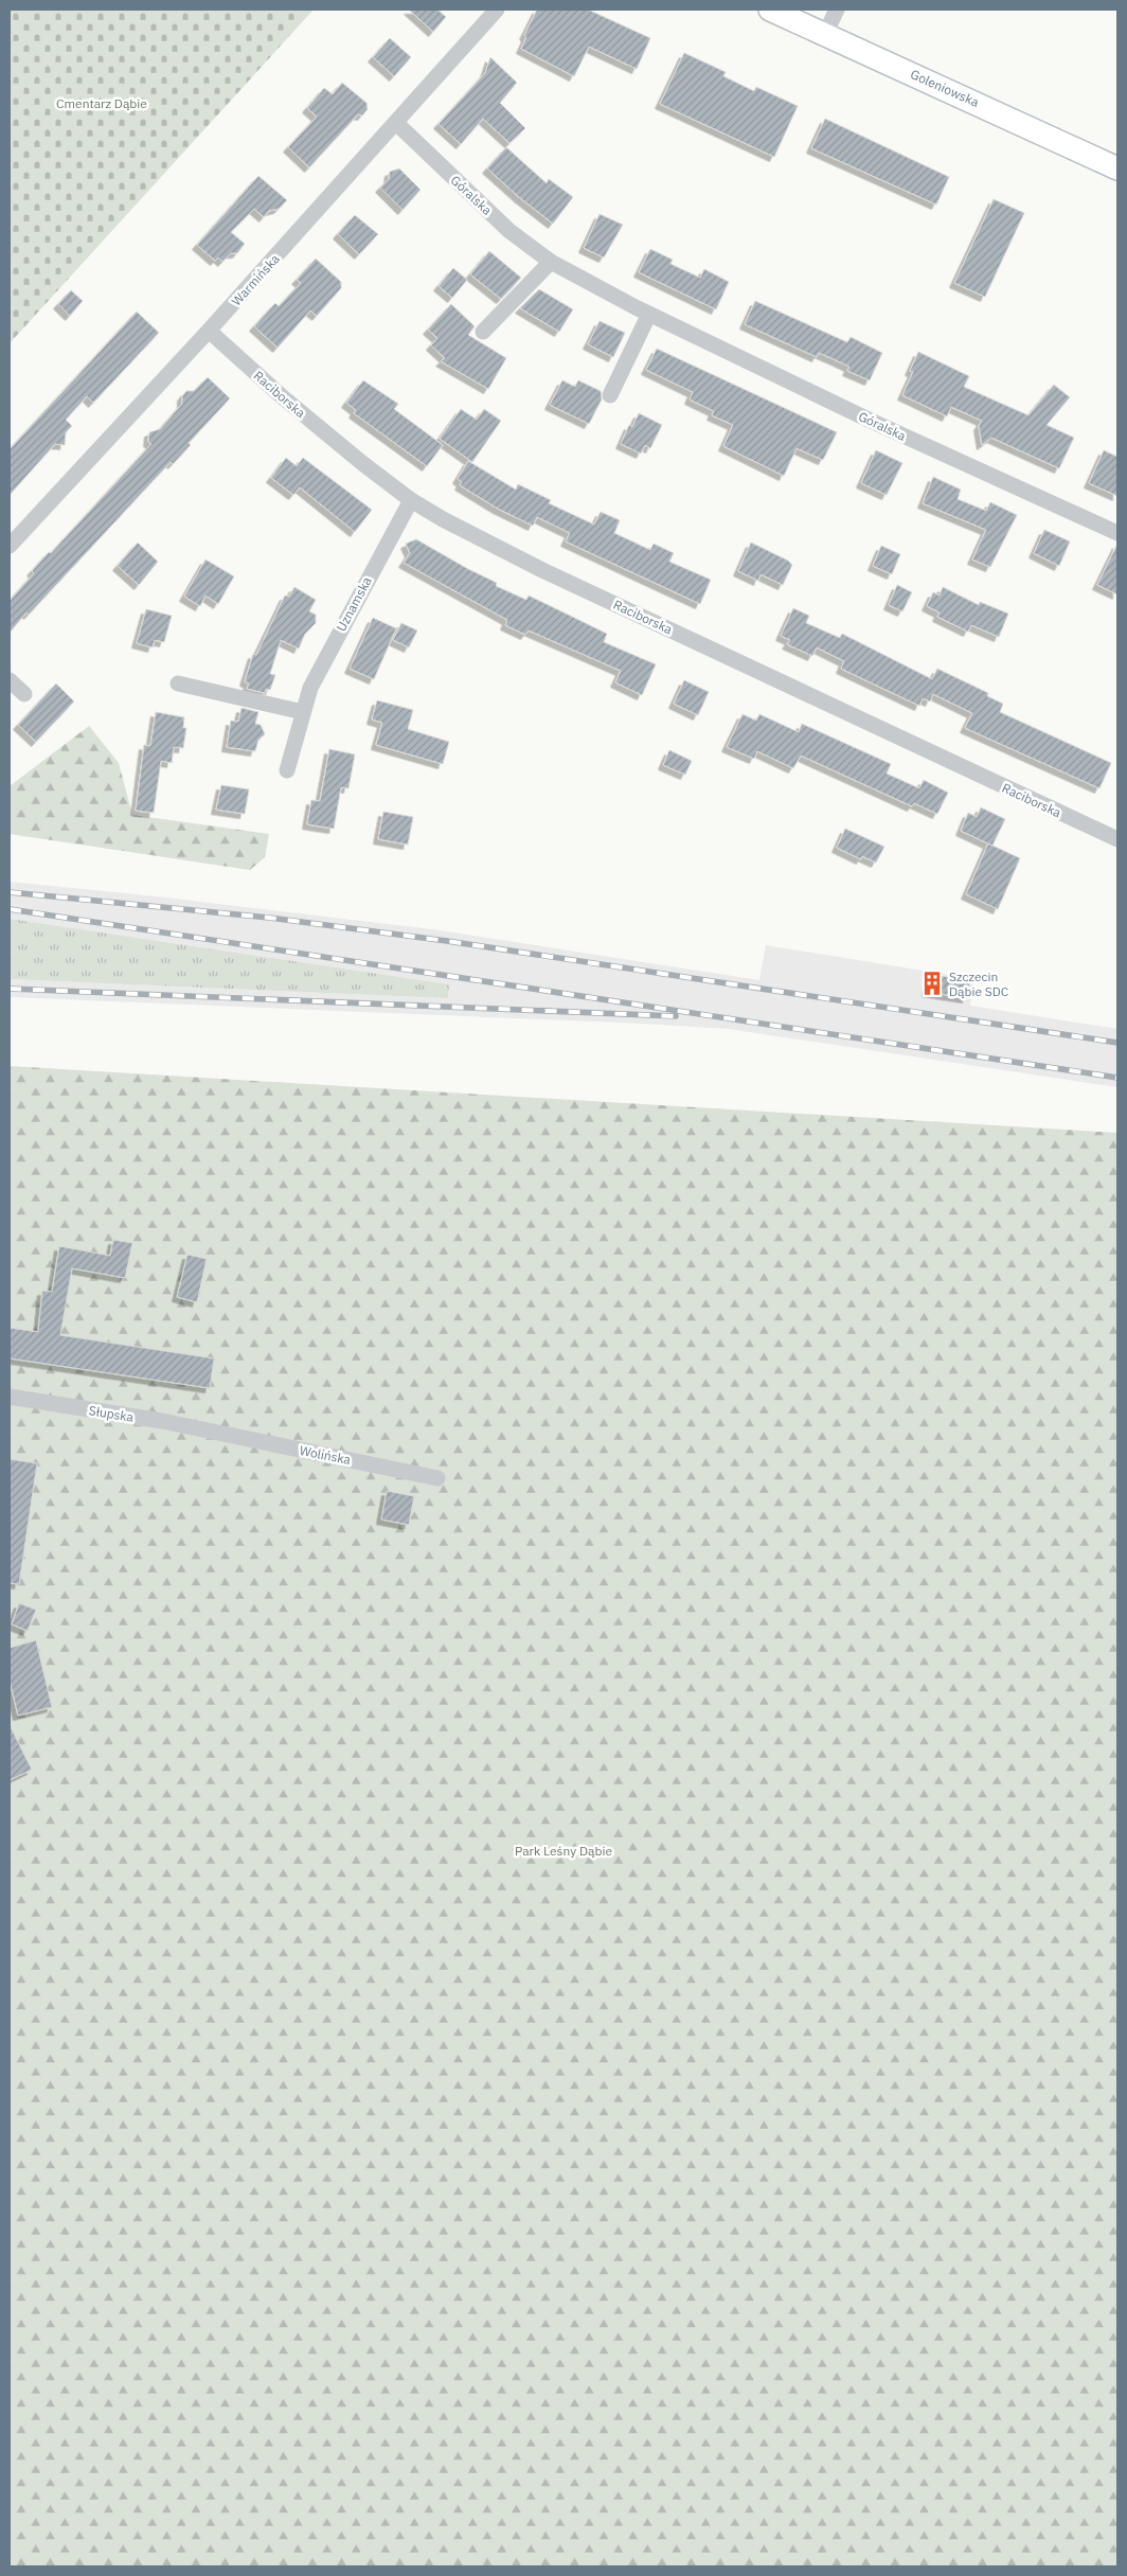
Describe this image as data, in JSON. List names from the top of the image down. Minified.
{"streets":{"street":["Goleniowska","Góralska","Warmińska","Raciborska","Uznamska","Słupska","Wolińska"]},"crossings":[["Góralska","Warmińska"],["Warmińska","Raciborska"],["Raciborska","Uznamska"],["Słupska","Wolińska"]],"parks":["Cmentarz Dąbie","Park Leśny Dąbie"],"places":{"building":["Szczecin Dąbie SDC"]}}
